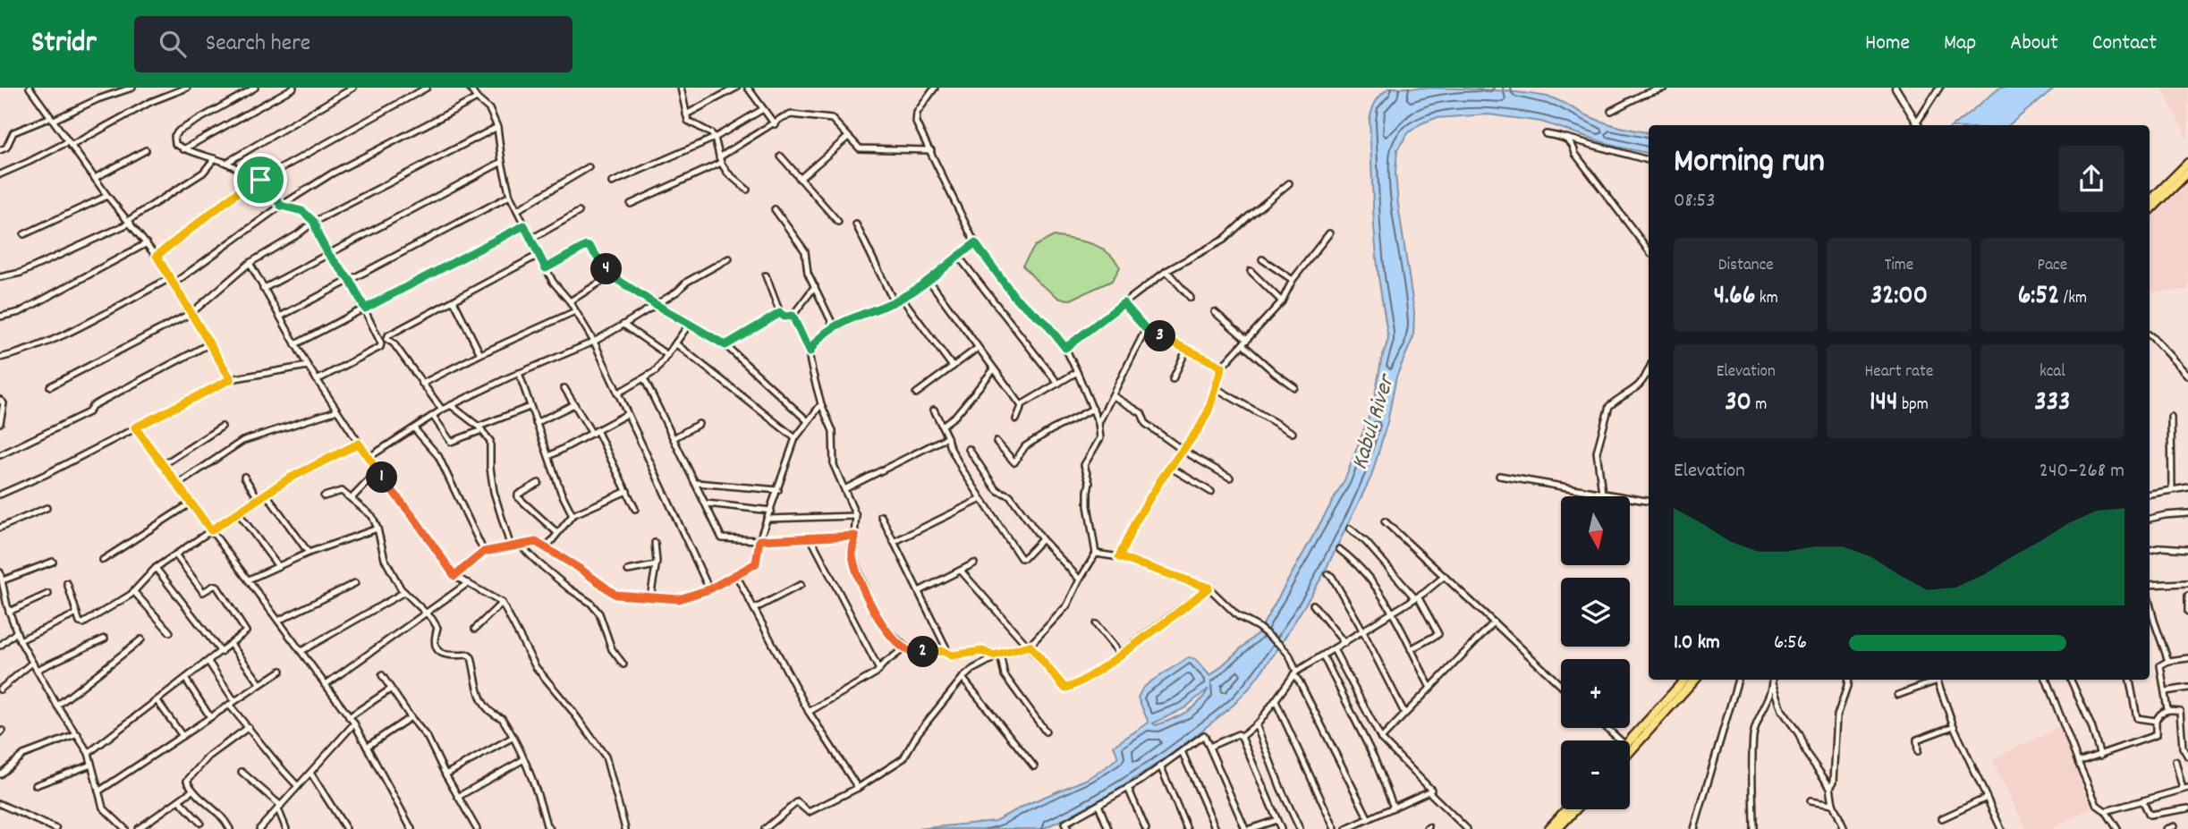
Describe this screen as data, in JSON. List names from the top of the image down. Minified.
{"water":["Kabul River"],"north":"bottom","page":{"header":"Stridr","search":"Search here","nav":["Home","Map","About","Contact"],"heading":["Morning run","08:53"],"stats":[["Distance","4.66 km"],["Time","32:00"],["Pace","6:52 /km"],["Elevation","30 m"],["Heart rate","144 bpm"],["kcal","333"]],"pins":["4","3","1","2"],"chart":["Elevation","240–268 m"],"map_buttons":["+","−"],"list":[{"name":"1.0 km","note":"6:56"}]}}
